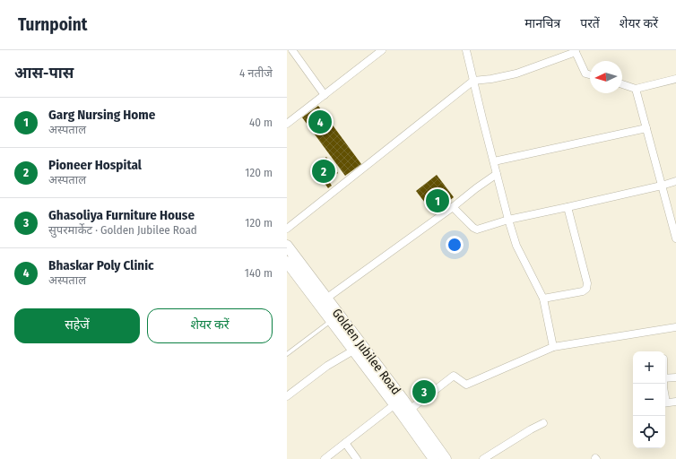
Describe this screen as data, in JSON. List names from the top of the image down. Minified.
{"streets":{"main road":["Golden Jubilee Road"]},"north":"left","page":{"header":"Turnpoint","nav":["मानचित्र","परतें","शेयर करें"],"heading":["आस-पास","4 नतीजे"],"list":[{"mark":"1","name":"Garg Nursing Home","note":"अस्पताल","value":"40 m"},{"mark":"2","name":"Pioneer Hospital","note":"अस्पताल","value":"120 m"},{"mark":"3","name":"Ghasoliya Furniture House","note":"सुपरमार्केट · Golden Jubilee Road","value":"120 m"},{"mark":"4","name":"Bhaskar Poly Clinic","note":"अस्पताल","value":"140 m"}],"pins":["4","2","1","3"],"buttons":["सहेजें","शेयर करें"],"map_buttons":["+","−"]}}
